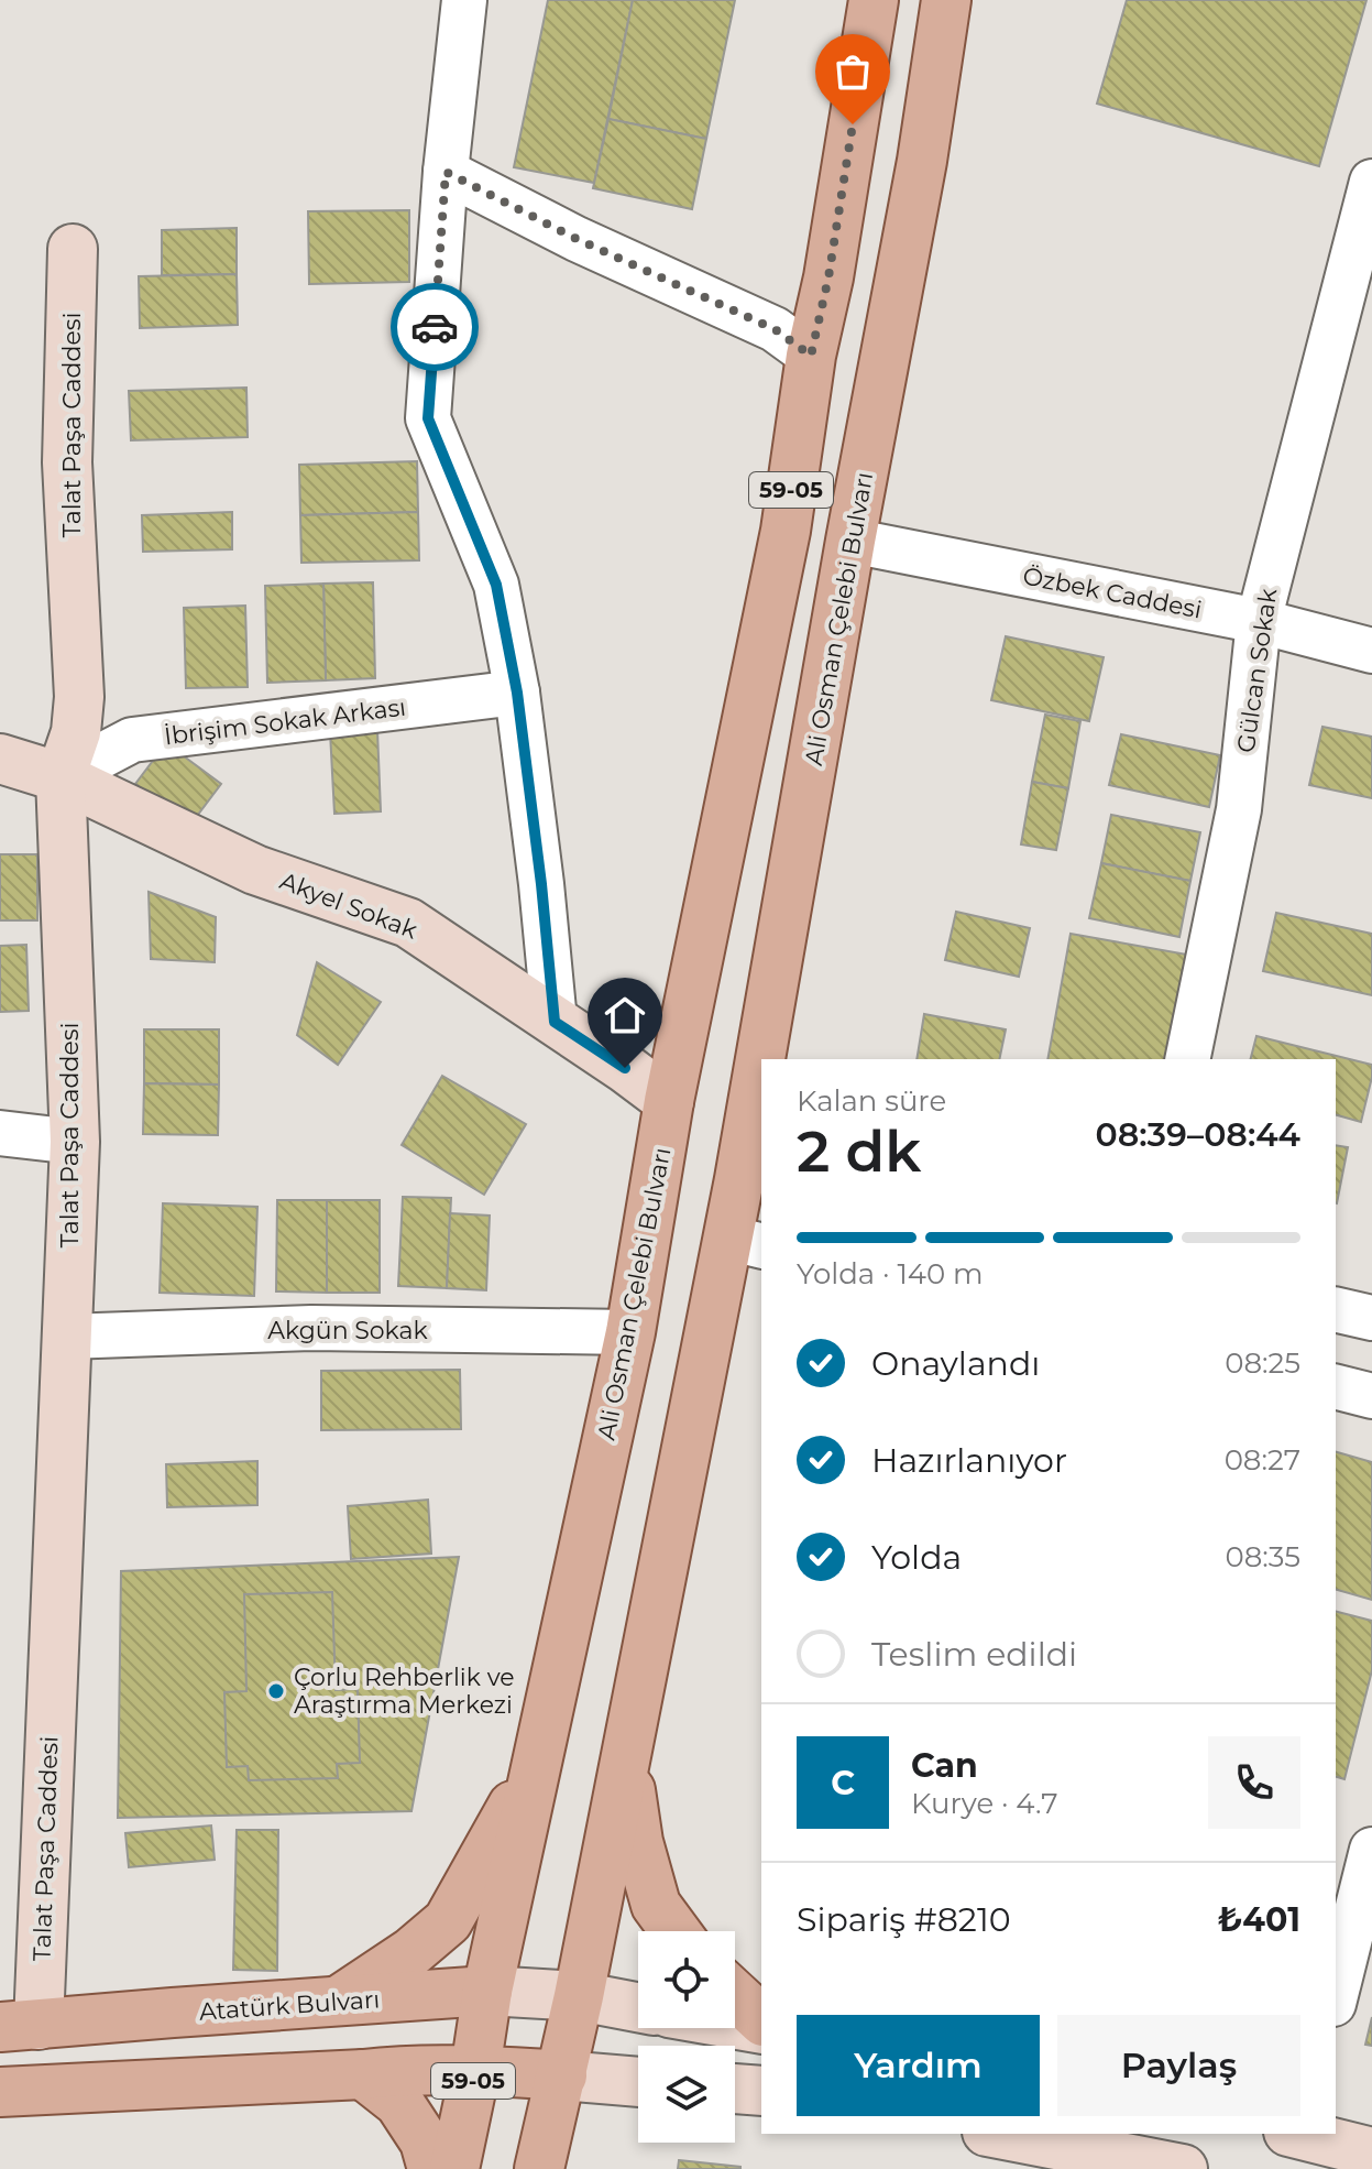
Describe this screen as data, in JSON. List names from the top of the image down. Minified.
{"streets":{"main road":["59-05","Ali Osman Çelebi Bulvarı","Atatürk Bulvarı"],"street":["Talat Paşa Caddesi","Özbek Caddesi","Gülcan Sokak","İbrişim Sokak Arkası","Akyel Sokak","Akgün Sokak"]},"crossings":[["Talat Paşa Caddesi","İbrişim Sokak Arkası"],["Talat Paşa Caddesi","Akyel Sokak"],["Talat Paşa Caddesi","Akgün Sokak"],["Talat Paşa Caddesi","Atatürk Bulvarı"],["Özbek Caddesi","Ali Osman Çelebi Bulvarı"],["Özbek Caddesi","Gülcan Sokak"],["Ali Osman Çelebi Bulvarı","Akyel Sokak"],["Ali Osman Çelebi Bulvarı","Akgün Sokak"],["Ali Osman Çelebi Bulvarı","Atatürk Bulvarı"],["İbrişim Sokak Arkası","Akyel Sokak"]],"places":["Çorlu Rehberlik ve Araştırma Merkezi"],"page":{"heading":["2 dk","Kalan süre","08:39–08:44"],"panel":["Can","Kurye · 4.7","Sipariş #8210","₺401"],"bar":"Yolda · 140 m","list":[["Onaylandı","08:25"],["Hazırlanıyor","08:27"],["Yolda","08:35"],"Teslim edildi"],"round":"C","buttons":["Yardım","Paylaş"]}}
